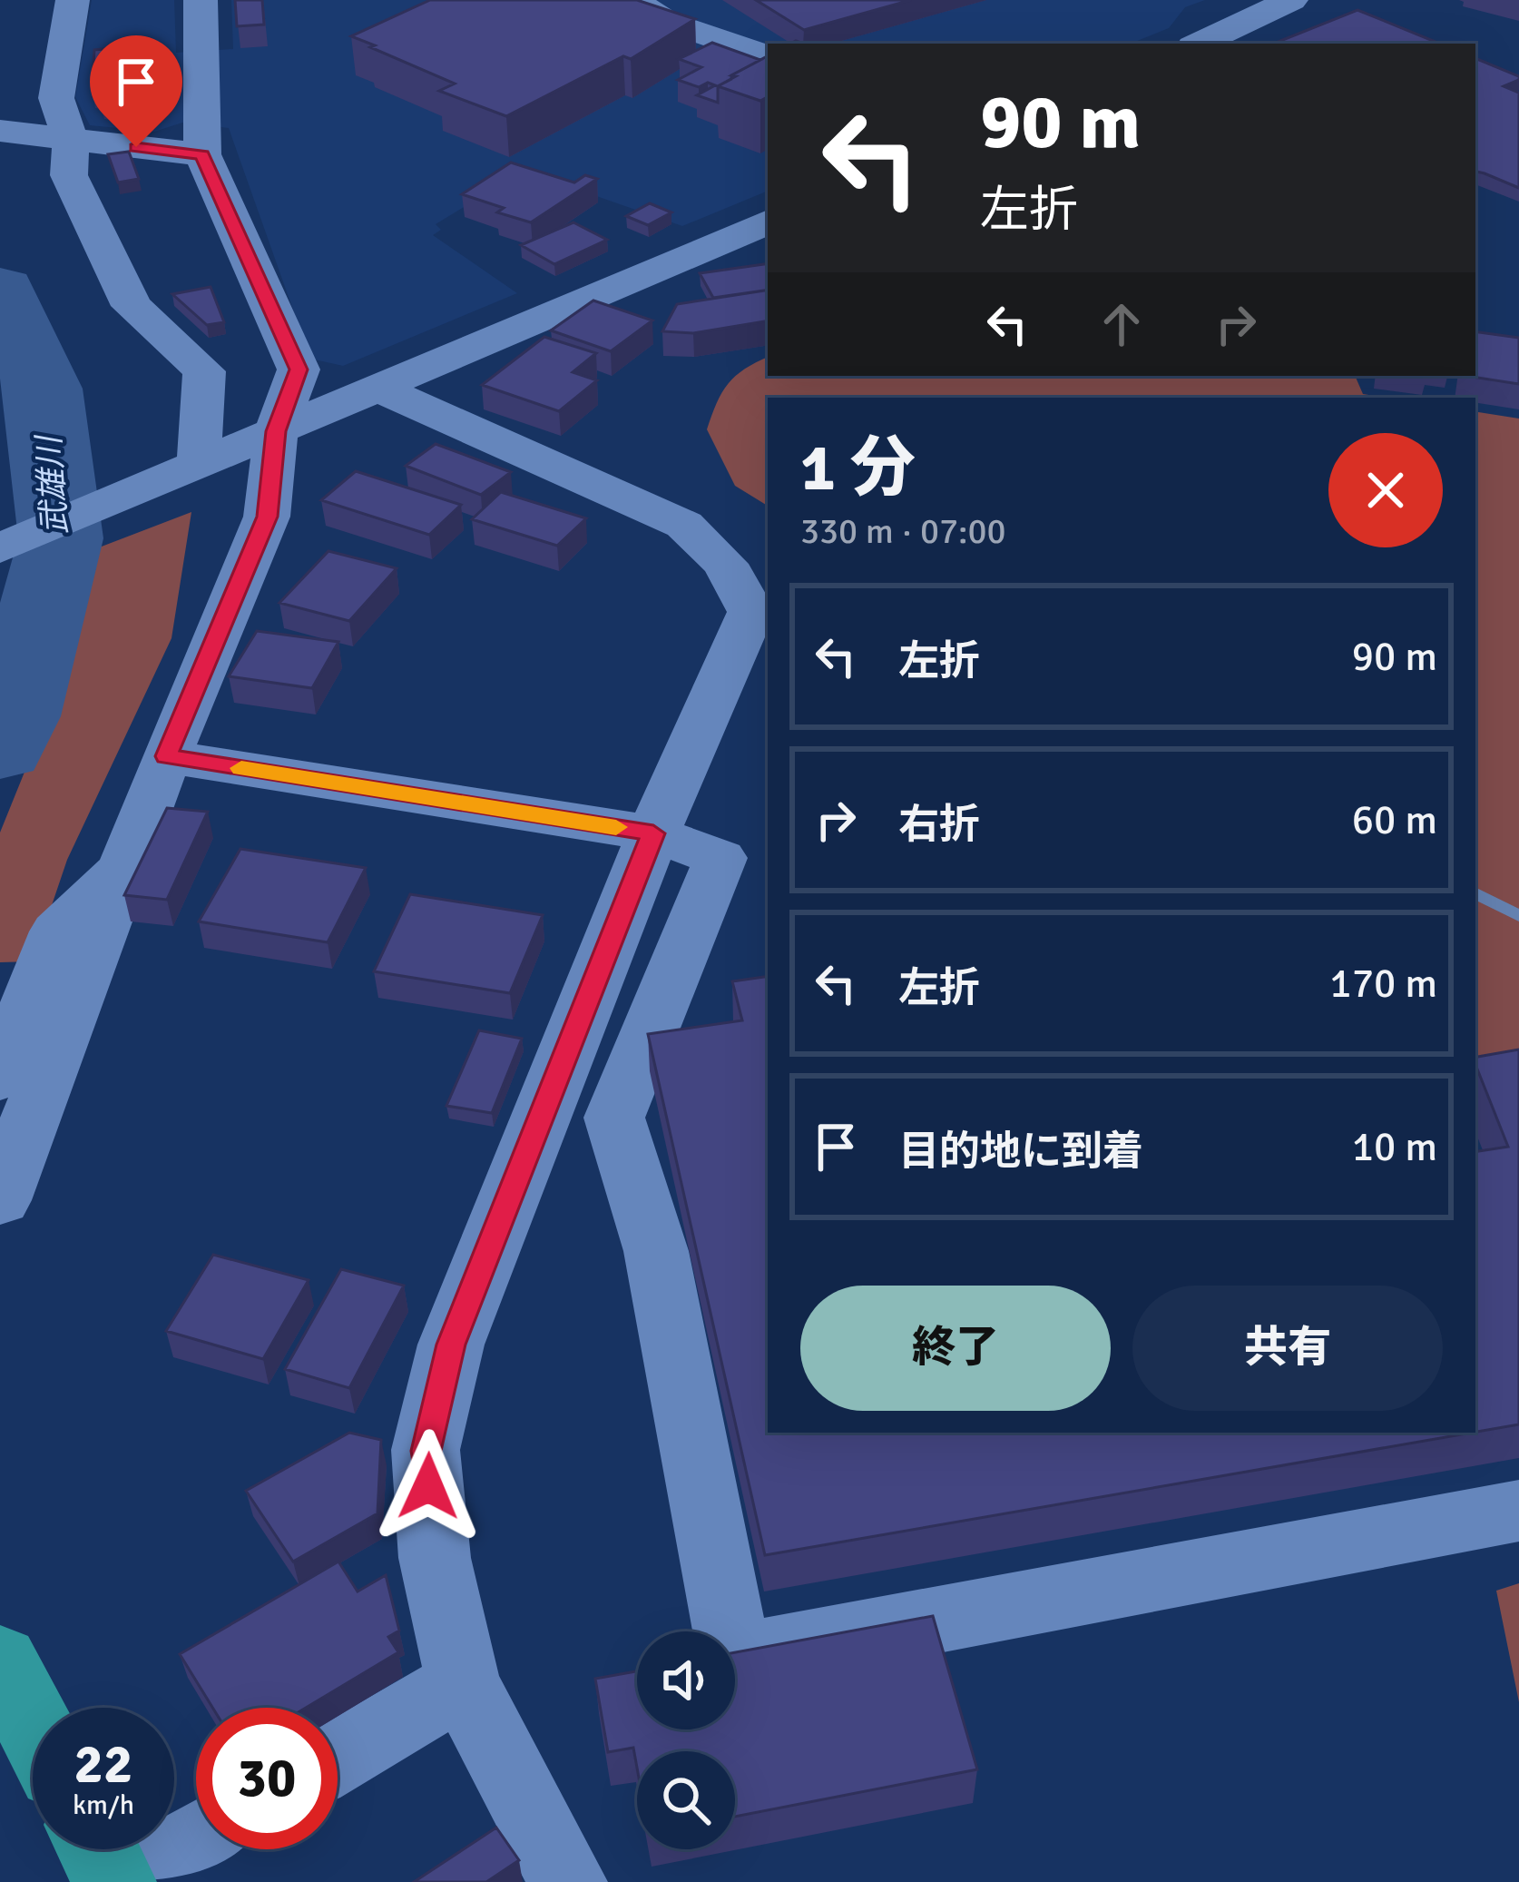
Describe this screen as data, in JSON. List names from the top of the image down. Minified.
{"water":["武雄川"],"page":{"turn":["90 m","左折"],"heading":["1 分","330 m · 07:00"],"list":[{"name":"左折","value":"90 m"},{"name":"右折","value":"60 m"},{"name":"左折","value":"170 m"},{"name":"目的地に到着","value":"10 m"}],"buttons":["終了","共有"],"speed":"22 km/h","limit":"30"}}
